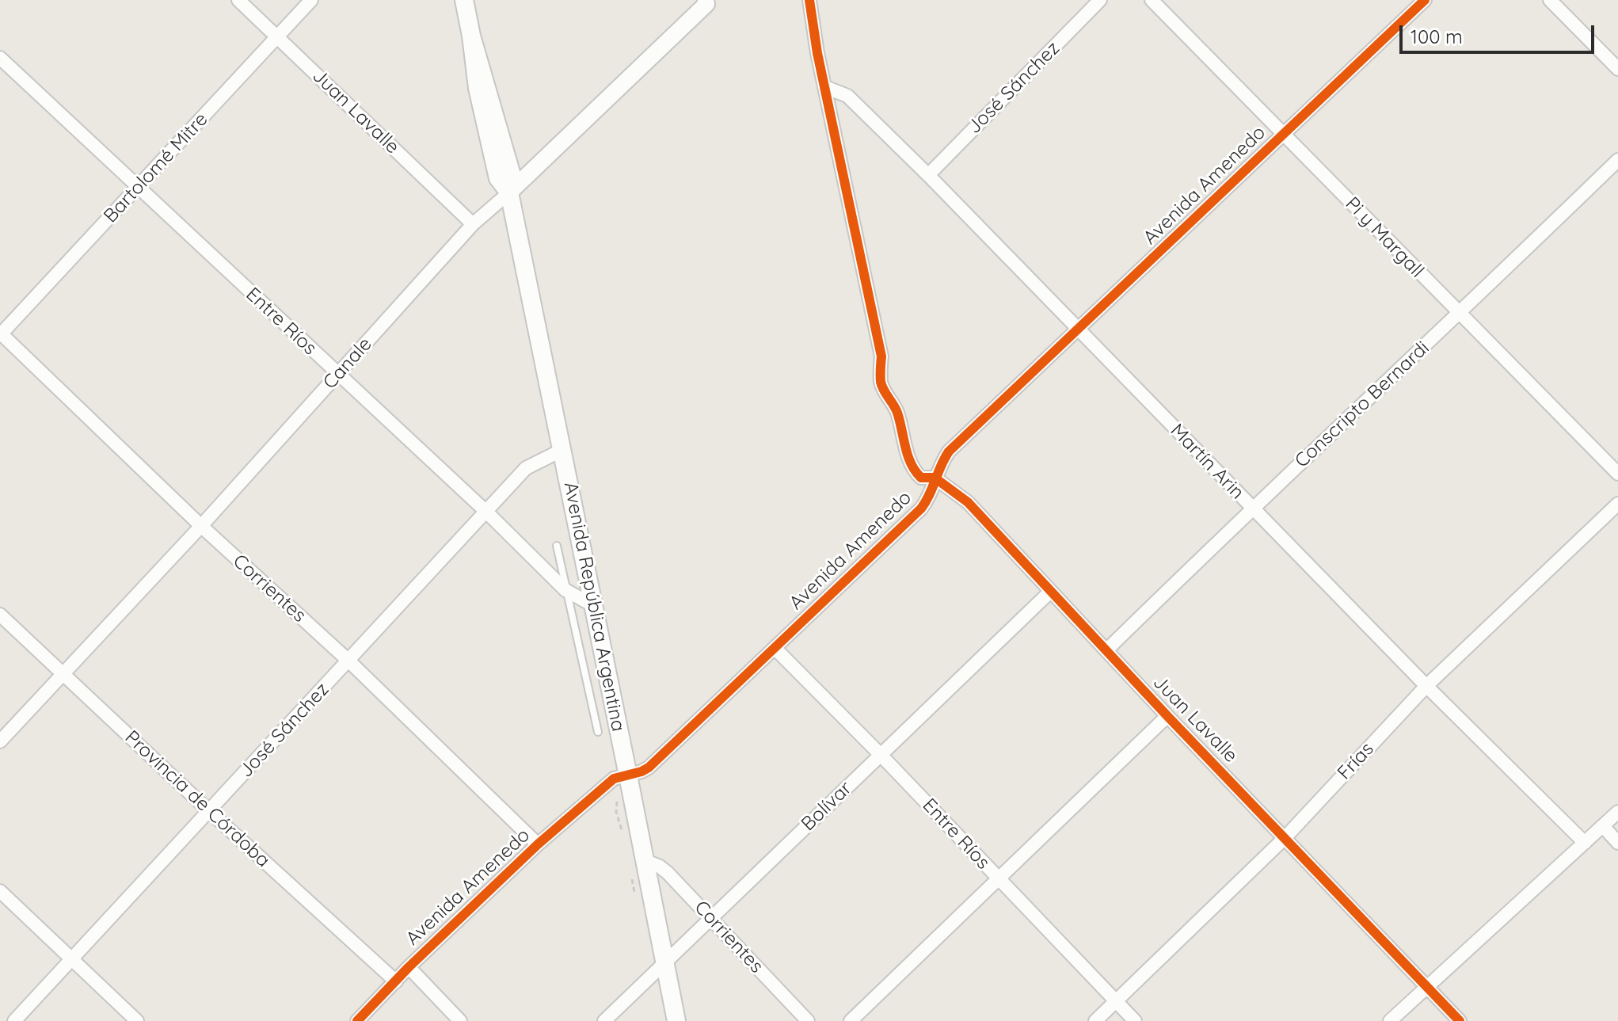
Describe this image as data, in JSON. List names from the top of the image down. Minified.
{"streets":{"main road":["Avenida República Argentina"],"street":["José Sánchez","Juan Lavalle","Bartolomé Mitre","Avenida Amenedo","Pi y Margall","Entre Ríos","Canale","Conscripto Bernardi","Martín Arin","Corrientes","Frías","Provincia de Córdoba","Bolívar"]},"crossings":[["José Sánchez","Entre Ríos"],["José Sánchez","Martín Arin"],["José Sánchez","Corrientes"],["José Sánchez","Avenida República Argentina"],["José Sánchez","Provincia de Córdoba"],["Juan Lavalle","Bartolomé Mitre"],["Juan Lavalle","Avenida Amenedo"],["Juan Lavalle","Canale"],["Juan Lavalle","Conscripto Bernardi"],["Juan Lavalle","Martín Arin"],["Juan Lavalle","Frías"],["Juan Lavalle","Bolívar"],["Bartolomé Mitre","Entre Ríos"],["Bartolomé Mitre","Corrientes"],["Avenida Amenedo","Pi y Margall"],["Avenida Amenedo","Entre Ríos"],["Avenida Amenedo","Martín Arin"],["Avenida Amenedo","Corrientes"],["Avenida Amenedo","Avenida República Argentina"],["Avenida Amenedo","Provincia de Córdoba"],["Pi y Margall","Conscripto Bernardi"],["Entre Ríos","Canale"],["Entre Ríos","Avenida República Argentina"],["Entre Ríos","Frías"],["Entre Ríos","Bolívar"],["Canale","Corrientes"],["Canale","Avenida República Argentina"],["Canale","Provincia de Córdoba"],["Conscripto Bernardi","Martín Arin"],["Martín Arin","Frías"],["Corrientes","Avenida República Argentina"],["Corrientes","Bolívar"],["Avenida República Argentina","Bolívar"]],"scale_bar":"100 m"}
